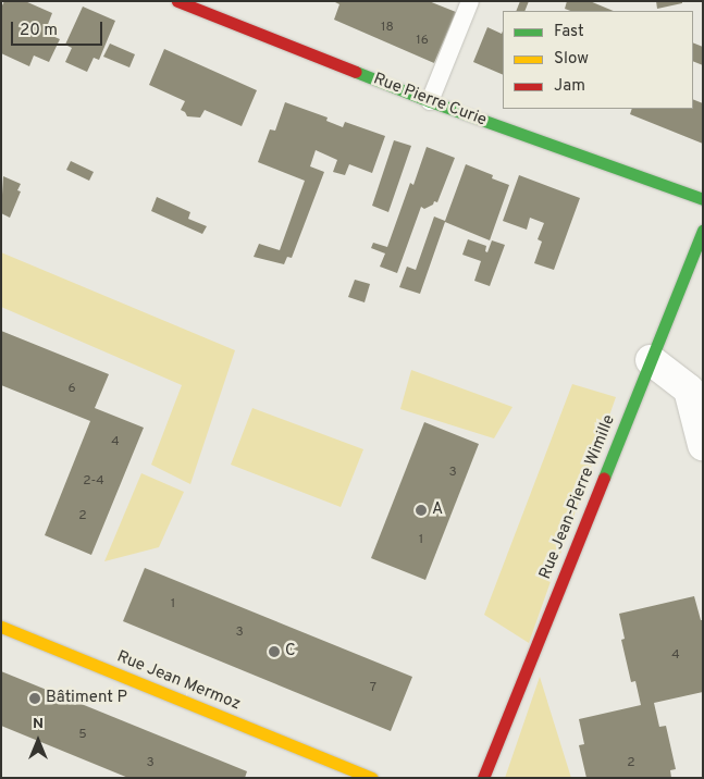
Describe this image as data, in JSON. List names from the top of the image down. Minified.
{"streets":{"street":["Rue Pierre Curie","Rue Jean-Pierre Wimille","Rue Jean Mermoz"]},"places":["A","C","Bâtiment P"],"house_numbers":["18","16","6","4","3","2-4","2","1","1","3","4","7","5","3","2"],"legend":["Fast","Slow","Jam"],"scale_bar":"20 m","north":"top"}
